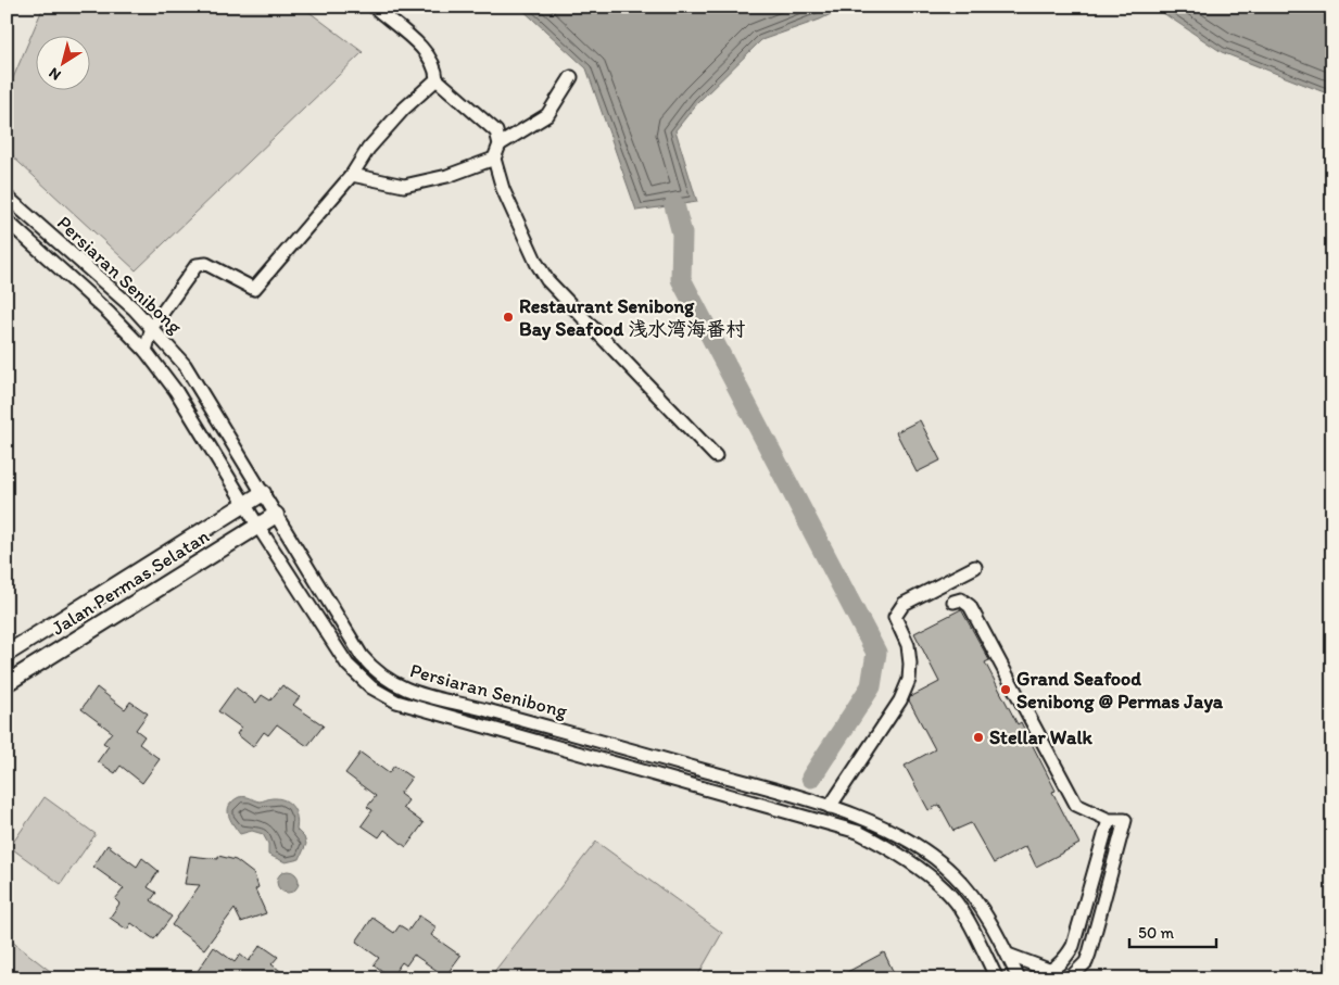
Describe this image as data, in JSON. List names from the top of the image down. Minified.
{"streets":{"main road":["Jalan Permas Selatan"],"street":["Persiaran Senibong"]},"crossings":[["Persiaran Senibong","Jalan Permas Selatan"]],"places":["Restaurant Senibong Bay Seafood 浅水湾海番村","Grand Seafood Senibong @ Permas Jaya","Stellar Walk"],"scale_bar":"50 m","north":"bottom left"}
